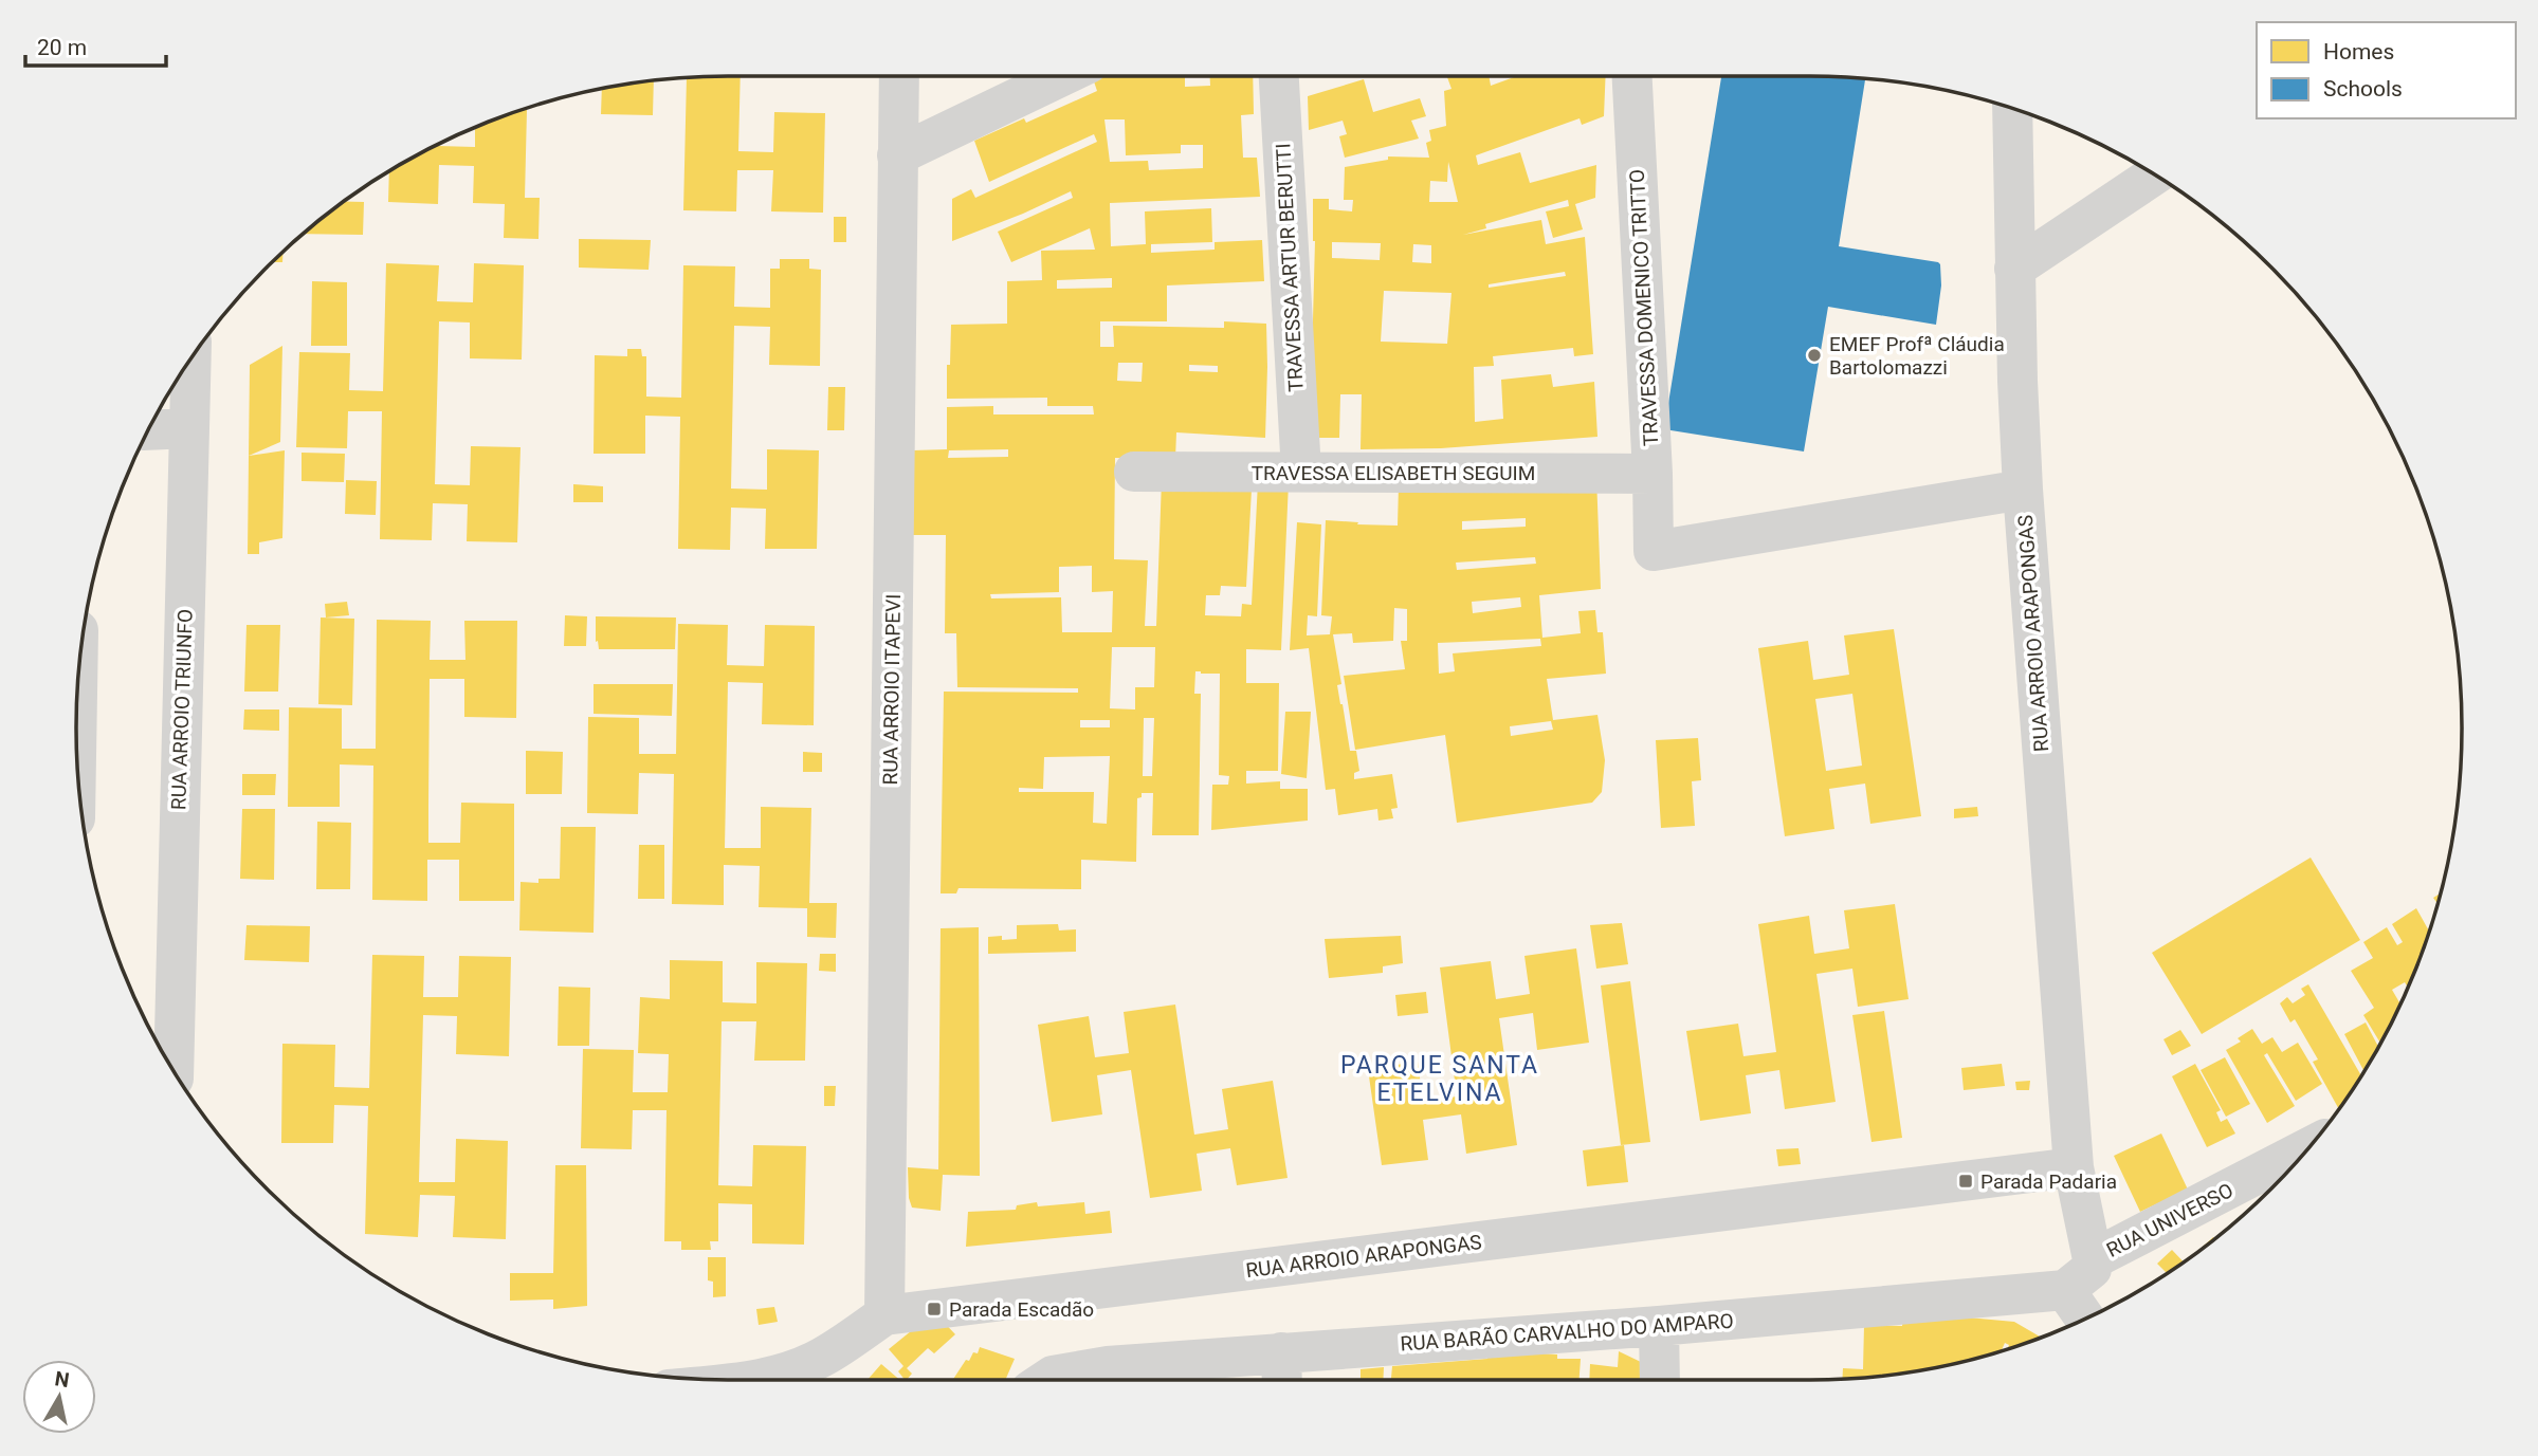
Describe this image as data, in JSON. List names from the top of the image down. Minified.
{"streets":{"street":["TRAVESSA ARTUR BERUTTI","TRAVESSA DOMENICO TRITTO","TRAVESSA ELISABETH SEGUIM","RUA ARROIO ARAPONGAS","RUA ARROIO ITAPEVI","RUA ARROIO TRIUNFO","RUA UNIVERSO","RUA BARÃO CARVALHO DO AMPARO"]},"crossings":[["TRAVESSA ARTUR BERUTTI","TRAVESSA ELISABETH SEGUIM"],["TRAVESSA DOMENICO TRITTO","TRAVESSA ELISABETH SEGUIM"],["TRAVESSA DOMENICO TRITTO","RUA ARROIO ARAPONGAS"],["RUA ARROIO ARAPONGAS","RUA ARROIO ITAPEVI"],["RUA ARROIO ARAPONGAS","RUA UNIVERSO"]],"districts":["PARQUE SANTA ETELVINA"],"places":{"other":["EMEF Profª Cláudia Bartolomazzi"],"transit":["Parada Padaria","Parada Escadão"]},"legend":["Homes","Schools"],"scale_bar":"20 m","north":"top"}
